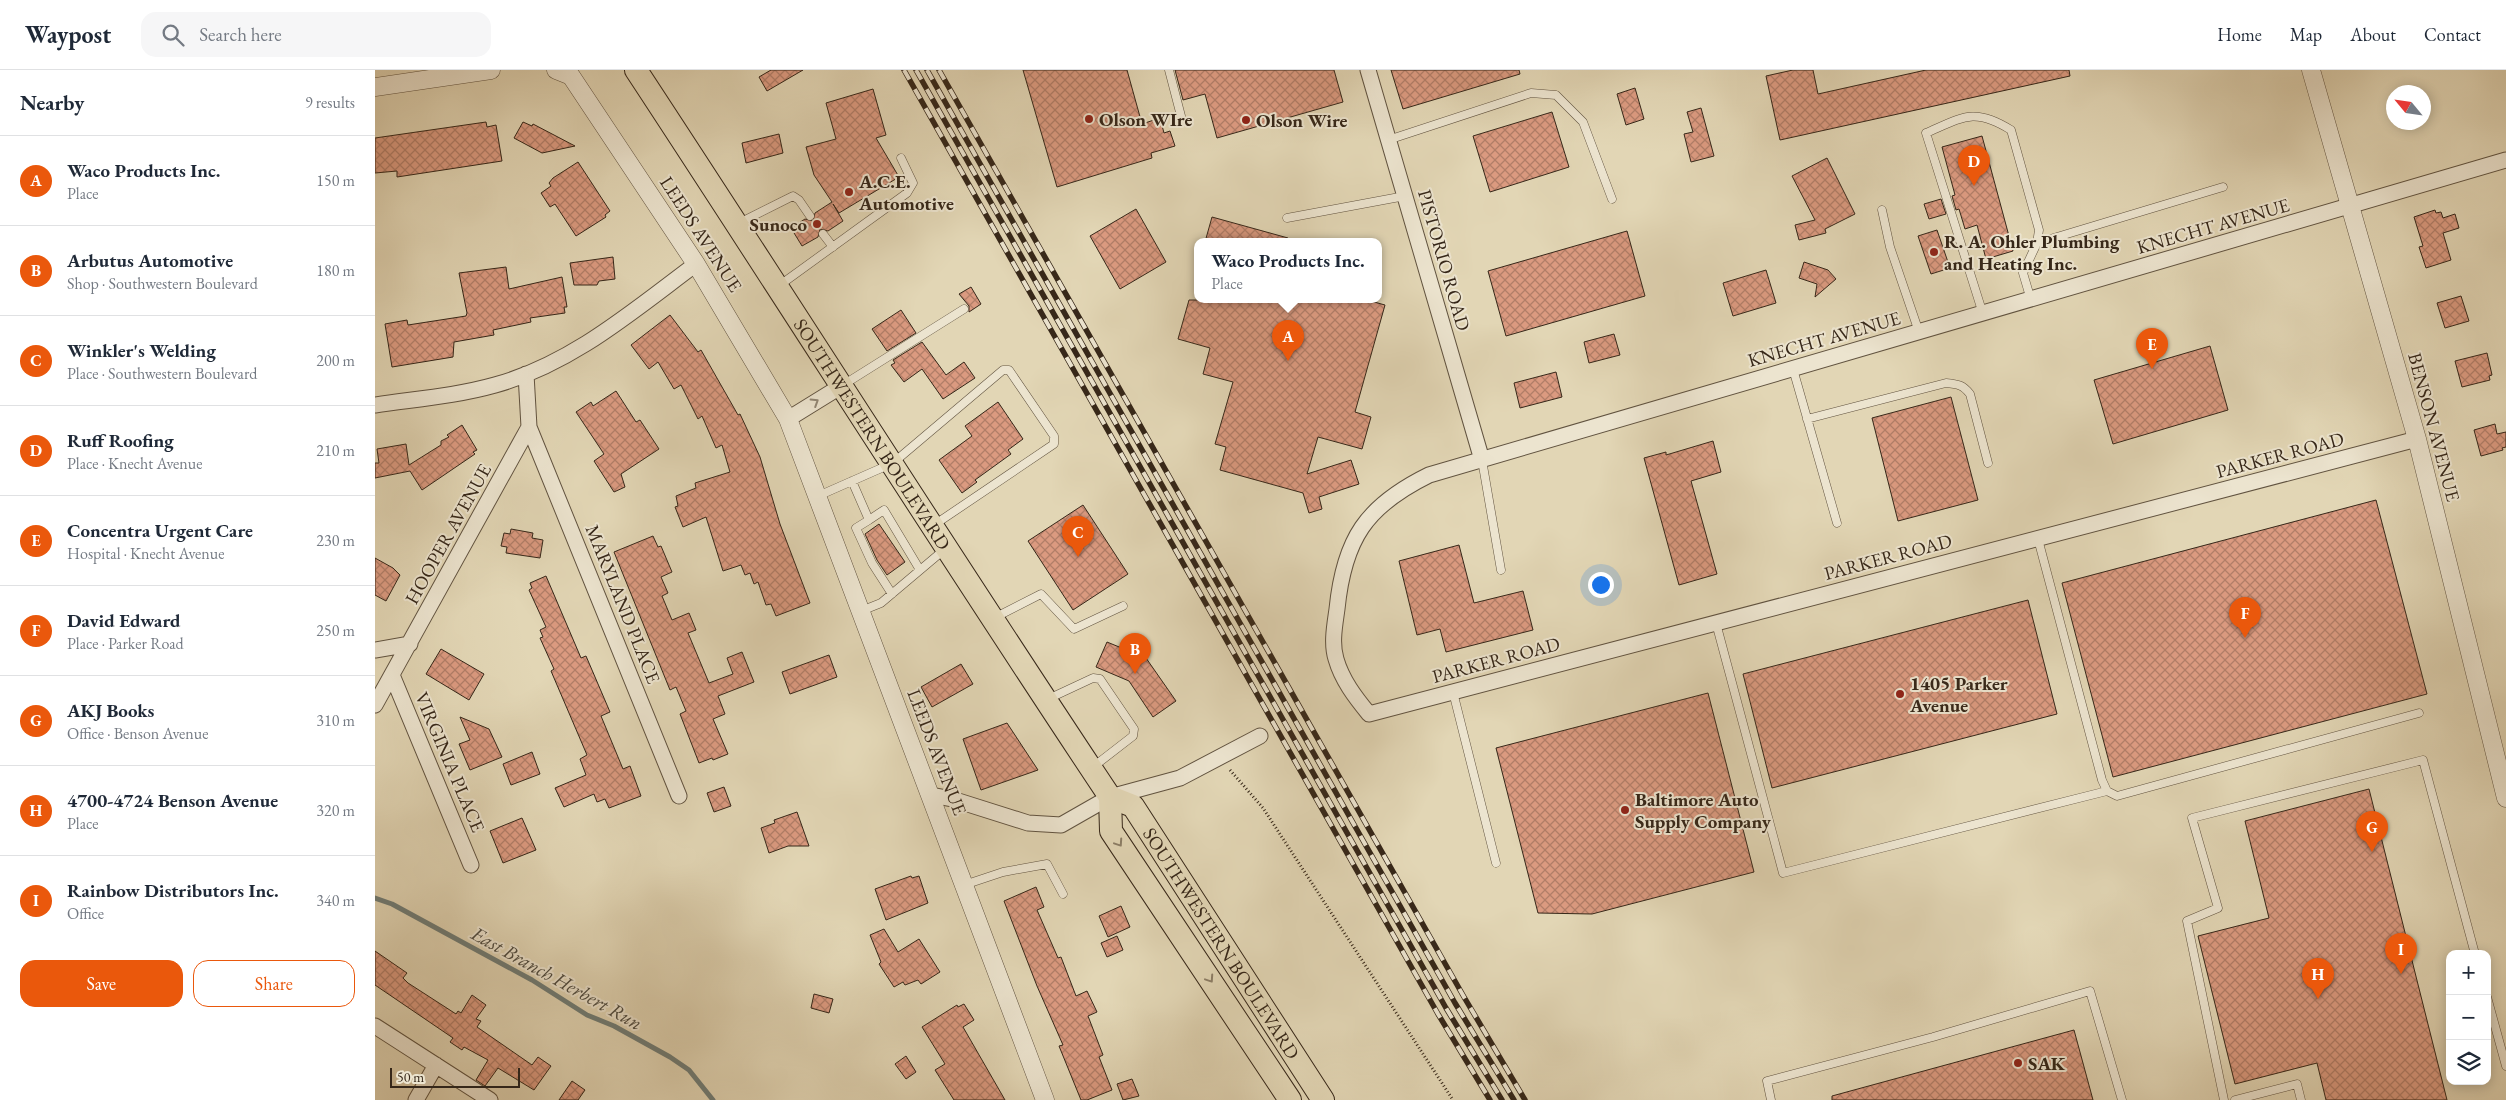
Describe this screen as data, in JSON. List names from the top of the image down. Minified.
{"streets":{"main road":["SOUTHWESTERN BOULEVARD"],"street":["KNECHT AVENUE","LEEDS AVENUE","PISTORIO ROAD","BENSON AVENUE","PARKER ROAD","HOOPER AVENUE","MARYLAND PLACE","VIRGINIA PLACE"]},"crossings":[["KNECHT AVENUE","PISTORIO ROAD"],["KNECHT AVENUE","BENSON AVENUE"],["KNECHT AVENUE","PARKER ROAD"],["BENSON AVENUE","PARKER ROAD"],["HOOPER AVENUE","MARYLAND PLACE"],["HOOPER AVENUE","VIRGINIA PLACE"]],"water":["East Branch Herbert Run"],"places":["Olson WIre","Olson Wire","A.C.E. Automotive","Sunoco","R. A. Ohler Plumbing and Heating Inc.","1405 Parker Avenue","Baltimore Auto Supply Company","SAK"],"scale_bar":"50 m","north":"top left","page":{"header":"Waypost","search":"Search here","nav":["Home","Map","About","Contact"],"heading":["Nearby","9 results"],"list":[{"mark":"A","name":"Waco Products Inc.","note":"Place","value":"150 m"},{"mark":"B","name":"Arbutus Automotive","note":"Shop · Southwestern Boulevard","value":"180 m"},{"mark":"C","name":"Winkler's Welding","note":"Place · Southwestern Boulevard","value":"200 m"},{"mark":"D","name":"Ruff Roofing","note":"Place · Knecht Avenue","value":"210 m"},{"mark":"E","name":"Concentra Urgent Care","note":"Hospital · Knecht Avenue","value":"230 m"},{"mark":"F","name":"David Edward","note":"Place · Parker Road","value":"250 m"},{"mark":"G","name":"AKJ Books","note":"Office · Benson Avenue","value":"310 m"},{"mark":"H","name":"4700-4724 Benson Avenue","note":"Place","value":"320 m"},{"mark":"I","name":"Rainbow Distributors Inc.","note":"Office","value":"340 m"}],"pins":["D","A","E","C","F","B","G","I","H"],"popup":["Waco Products Inc.","Place"],"buttons":["Save","Share"],"map_buttons":["+","−"],"scale":"50 m"}}
